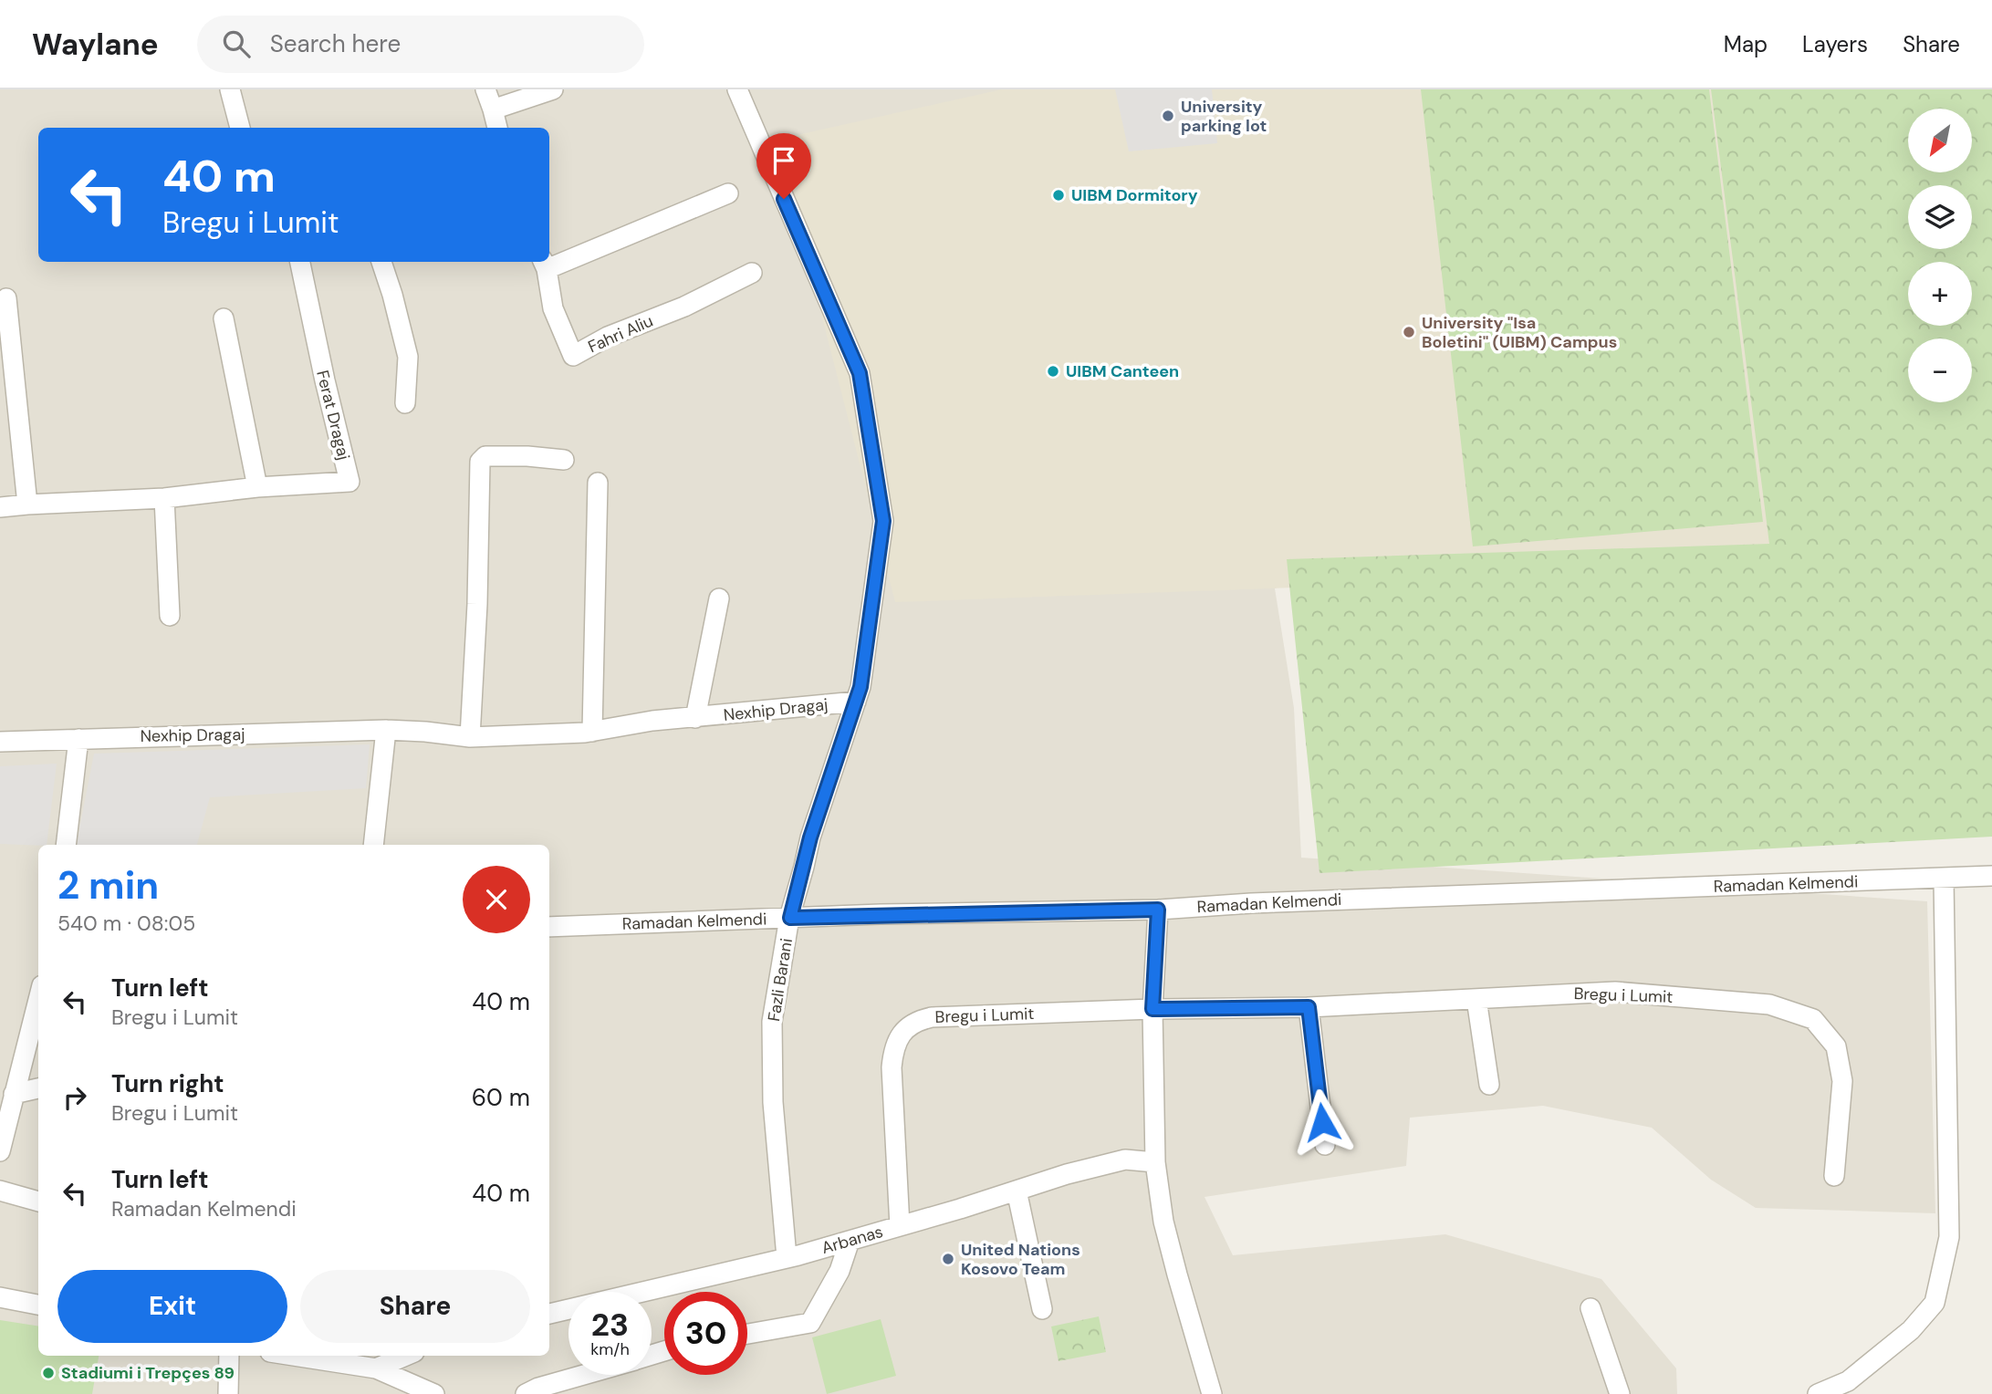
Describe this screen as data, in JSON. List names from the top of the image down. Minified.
{"streets":{"street":["Fahri Aliu","Ferat Dragaj","Nexhip Dragaj","Ramadan Kelmendi","Fazli Barani","Bregu i Lumit","Arbanas"]},"crossings":[["Nexhip Dragaj","Fazli Barani"],["Ramadan Kelmendi","Fazli Barani"],["Fazli Barani","Arbanas"],["Bregu i Lumit","Arbanas"]],"places":["University parking lot","UIBM Dormitory","University \"Isa Boletini\" (UIBM) Campus","UIBM Canteen","United Nations Kosovo Team","Stadiumi i Trepçes 89"],"north":"bottom left","page":{"header":"Waylane","search":"Search here","nav":["Map","Layers","Share"],"map_buttons":["+","−"],"turn":["40 m","Bregu i Lumit"],"heading":["2 min","540 m · 08:05"],"list":[{"name":"Turn left","note":"Bregu i Lumit","value":"40 m"},{"name":"Turn right","note":"Bregu i Lumit","value":"60 m"},{"name":"Turn left","note":"Ramadan Kelmendi","value":"40 m"}],"buttons":["Exit","Share"],"speed":"23 km/h","limit":"30"}}
